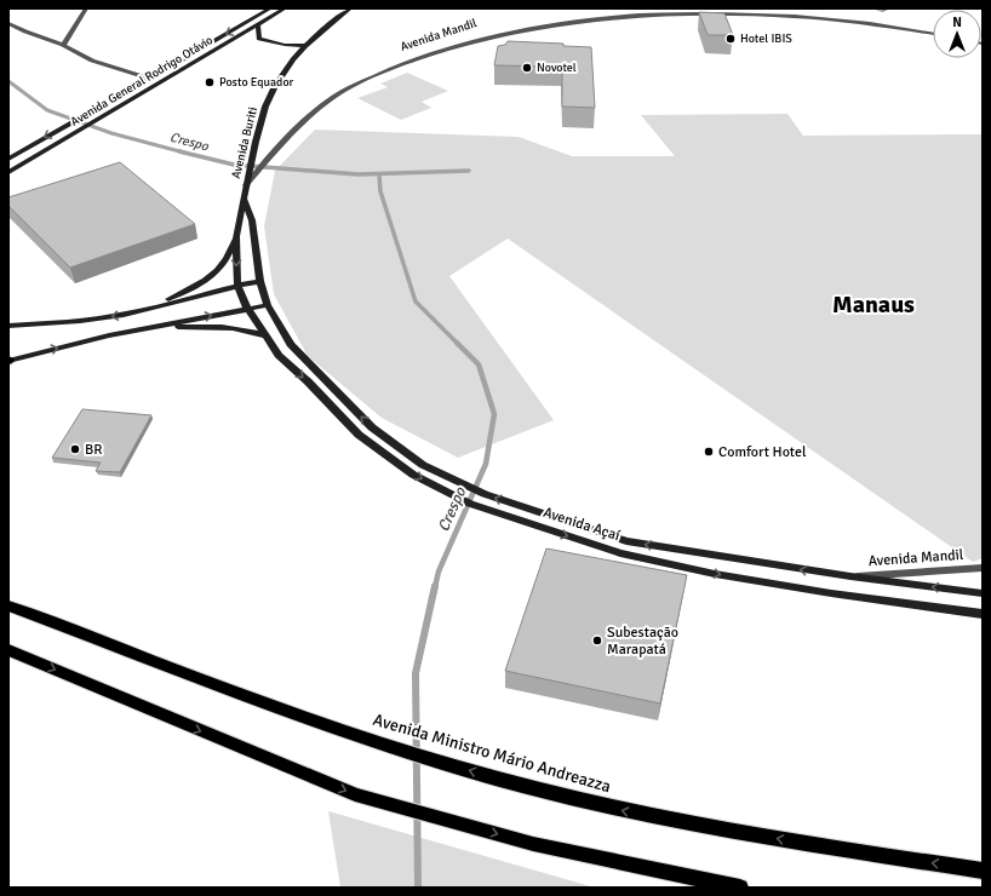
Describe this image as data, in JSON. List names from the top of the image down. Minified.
{"streets":{"main road":["Avenida General Rodrigo Otávio","Avenida Buriti","Avenida Açaí","Avenida Ministro Mário Andreazza"],"street":["Avenida Mandil"]},"crossings":[["Avenida Mandil","Avenida Buriti"],["Avenida Mandil","Avenida Açaí"],["Avenida Buriti","Avenida Açaí"]],"districts":["Manaus"],"water":["Crespo"],"places":["Hotel IBIS","Novotel","Posto Equador","BR","Comfort Hotel","Subestação Marapatá"],"north":"top"}
